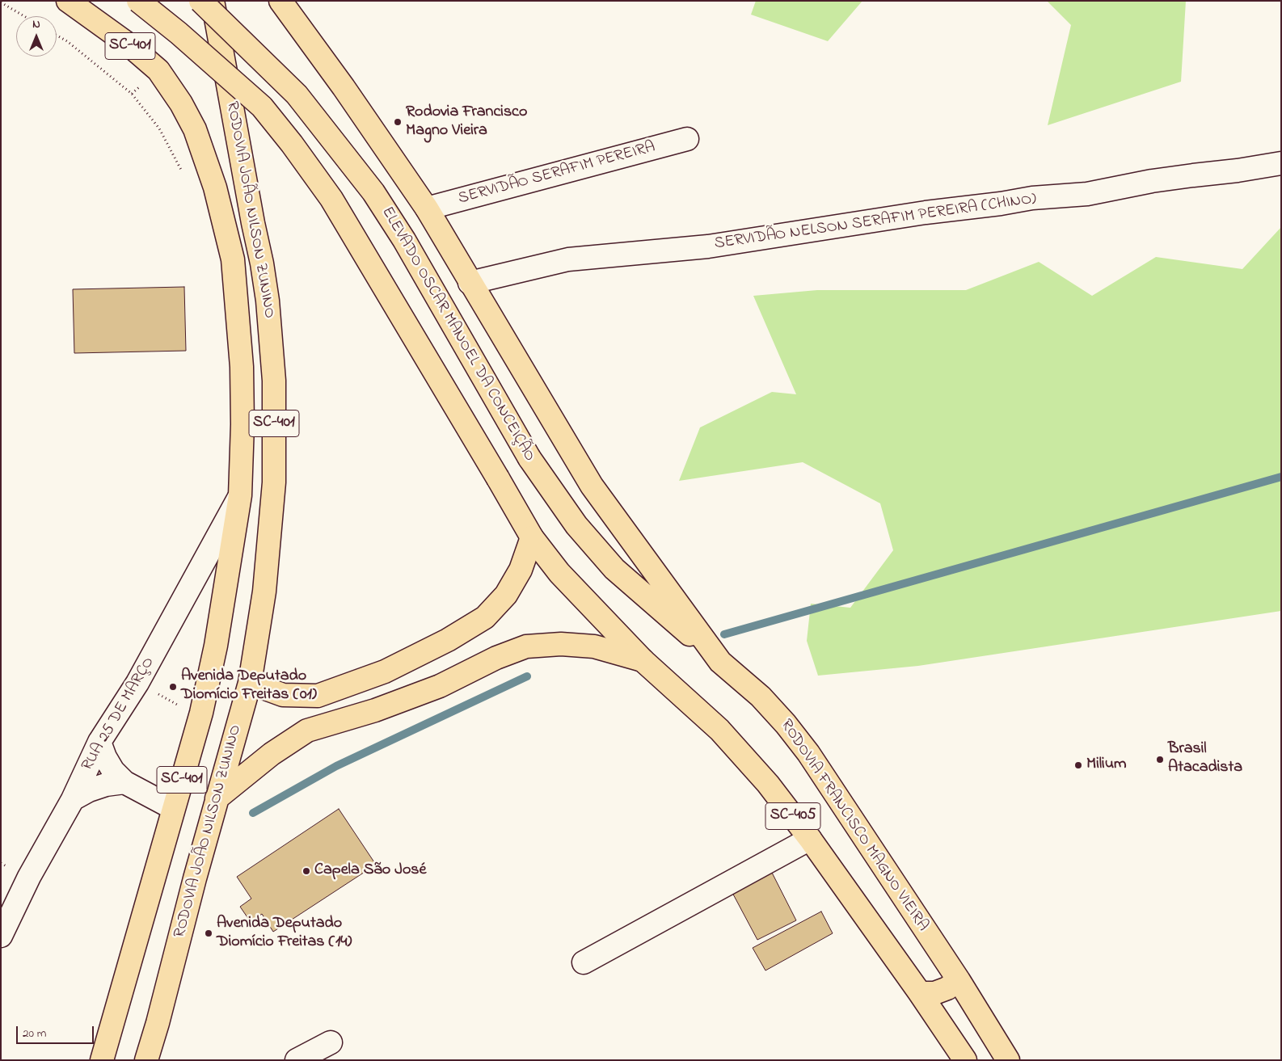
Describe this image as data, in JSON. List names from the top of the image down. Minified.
{"streets":{"main road":["SC-401","RODOVIA JOÃO NILSON ZUNINO","ELEVADO OSCAR MANOEL DA CONCEIÇÃO","SC-405","RODOVIA FRANCISCO MAGNO VIEIRA"],"street":["SERVIDÃO SERAFIM PEREIRA","SERVIDÃO NELSON SERAFIM PEREIRA (CHINO)","RUA 25 DE MARÇO"]},"crossings":[["SERVIDÃO SERAFIM PEREIRA","RODOVIA FRANCISCO MAGNO VIEIRA"],["RODOVIA JOÃO NILSON ZUNINO","RUA 25 DE MARÇO"],["SERVIDÃO NELSON SERAFIM PEREIRA (CHINO)","RODOVIA FRANCISCO MAGNO VIEIRA"],["ELEVADO OSCAR MANOEL DA CONCEIÇÃO","RODOVIA FRANCISCO MAGNO VIEIRA"]],"places":["Rodovia Francisco Magno Vieira","Avenida Deputado Diomício Freitas (01)","Brasil Atacadista","Milium","Capela São José","Avenida Deputado Diomício Freitas (14)"],"scale_bar":"20 m","north":"top"}
